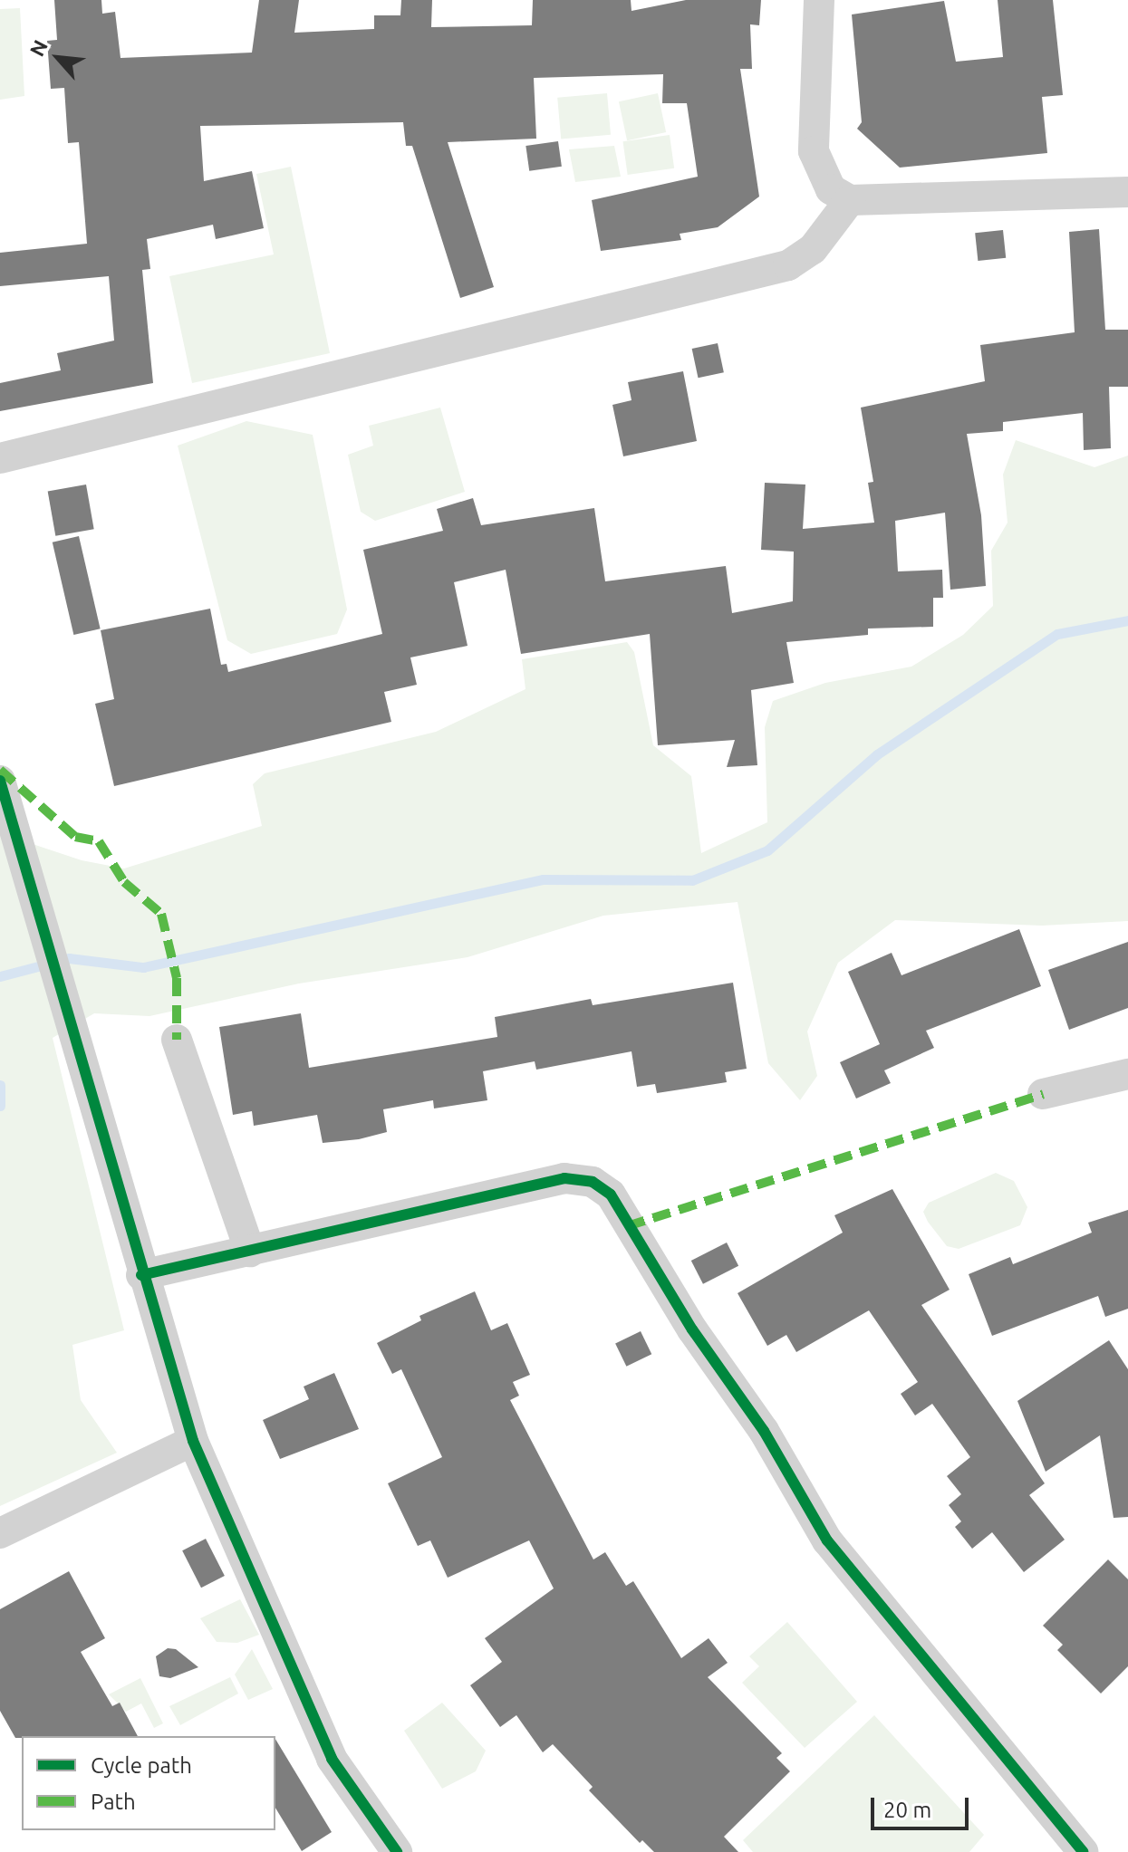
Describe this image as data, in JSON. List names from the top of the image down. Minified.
{"legend":["Cycle path","Path"],"scale_bar":"20 m","north":"top left"}
